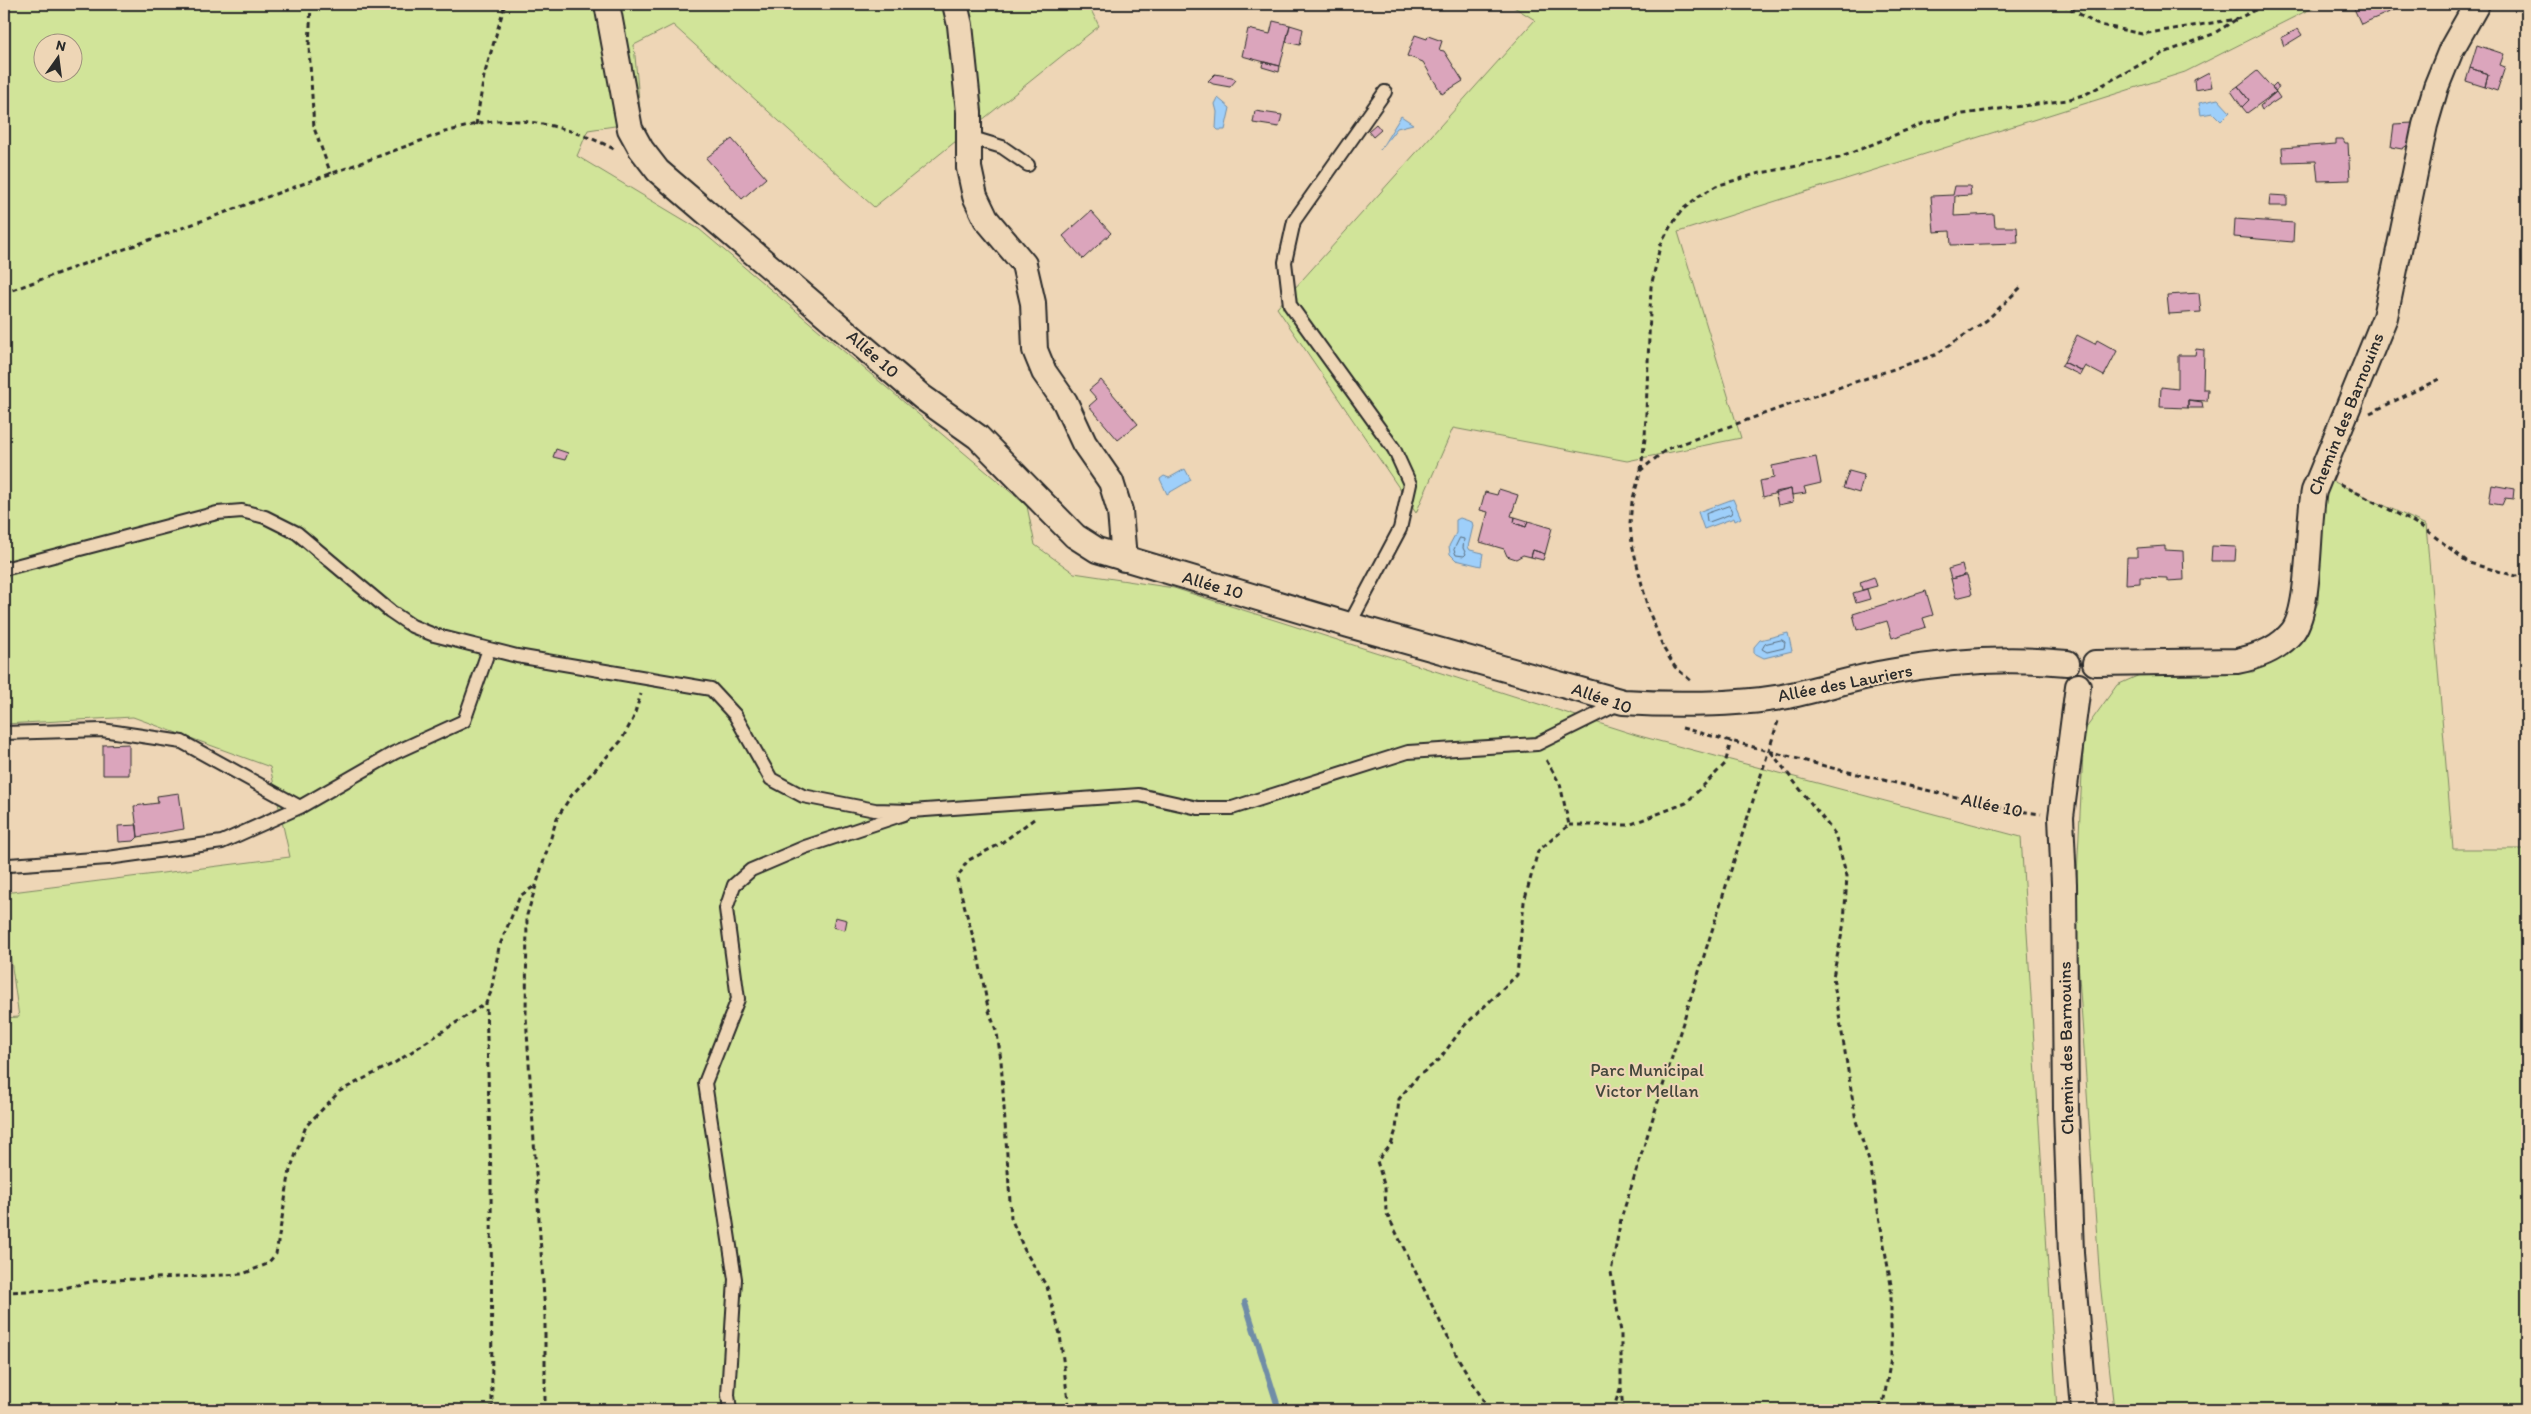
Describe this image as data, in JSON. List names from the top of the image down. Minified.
{"streets":{"street":["Allée 10","Chemin des Barnouins","Allée des Lauriers"]},"crossings":[["Allée 10","Chemin des Barnouins"],["Allée 10","Allée des Lauriers"],["Chemin des Barnouins","Allée des Lauriers"]],"parks":["Parc Municipal Victor Mellan"],"north":"top"}
